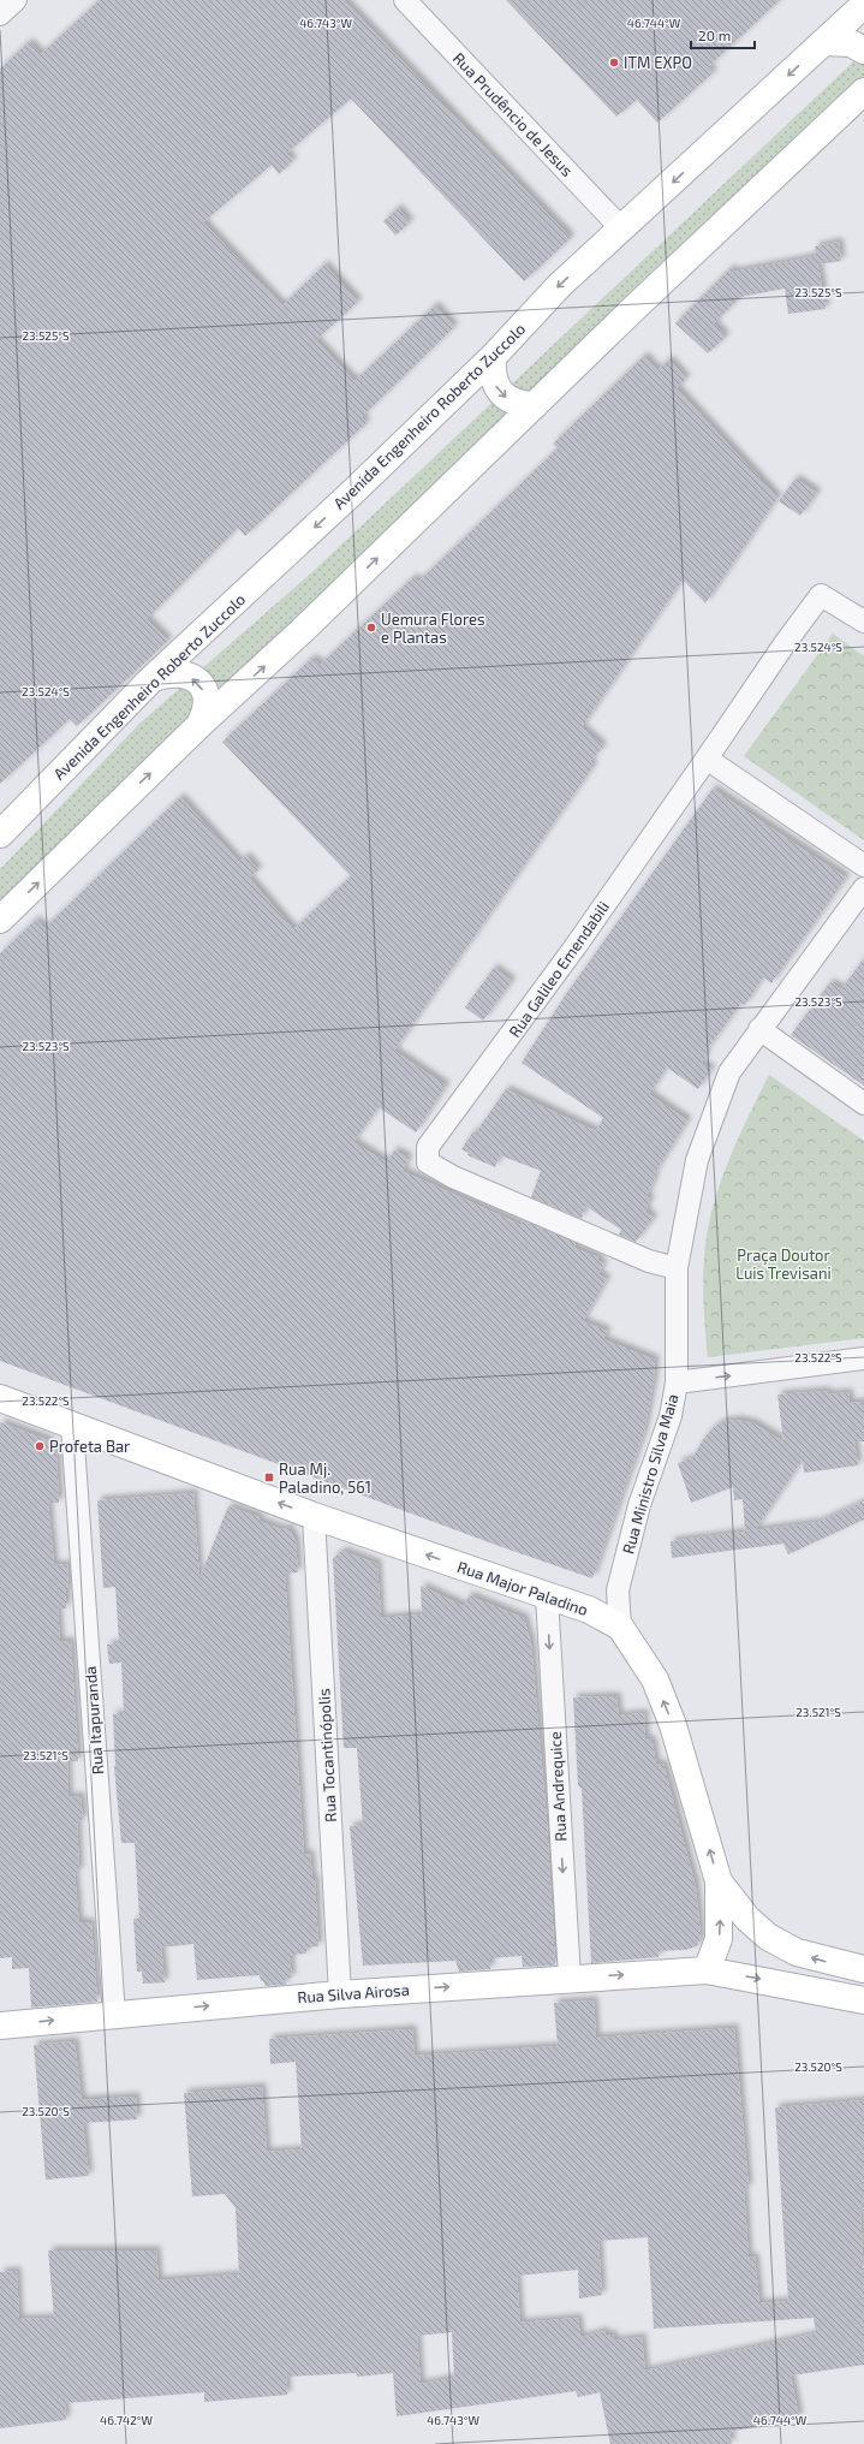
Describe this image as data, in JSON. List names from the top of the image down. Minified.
{"streets":{"street":["Rua Prudêncio de Jesus","Avenida Engenheiro Roberto Zuccolo","Rua Galileo Emendabili","Rua Ministro Silva Maia","Rua Major Paladino","Rua Itapuranda","Rua Tocantinópolis","Rua Andrequice","Rua Silva Airosa"]},"crossings":[["Rua Prudêncio de Jesus","Avenida Engenheiro Roberto Zuccolo"],["Rua Galileo Emendabili","Rua Ministro Silva Maia"],["Rua Ministro Silva Maia","Rua Major Paladino"],["Rua Major Paladino","Rua Itapuranda"],["Rua Major Paladino","Rua Tocantinópolis"],["Rua Major Paladino","Rua Andrequice"],["Rua Itapuranda","Rua Silva Airosa"],["Rua Tocantinópolis","Rua Silva Airosa"],["Rua Andrequice","Rua Silva Airosa"]],"one_way":["Rua Major Paladino","Rua Andrequice","Rua Silva Airosa"],"parks":["Praça Doutor Luis Trevisani"],"places":{"other":["ITM EXPO","Uemura Flores e Plantas","Profeta Bar"],"transit":["Rua Mj. Paladino, 561"]},"scale_bar":"20 m","coordinates":["46.743°W","46.744°W","23.525°S","23.524°S","23.523°S","23.522°S","23.521°S","23.520°S","46.742°W"]}
